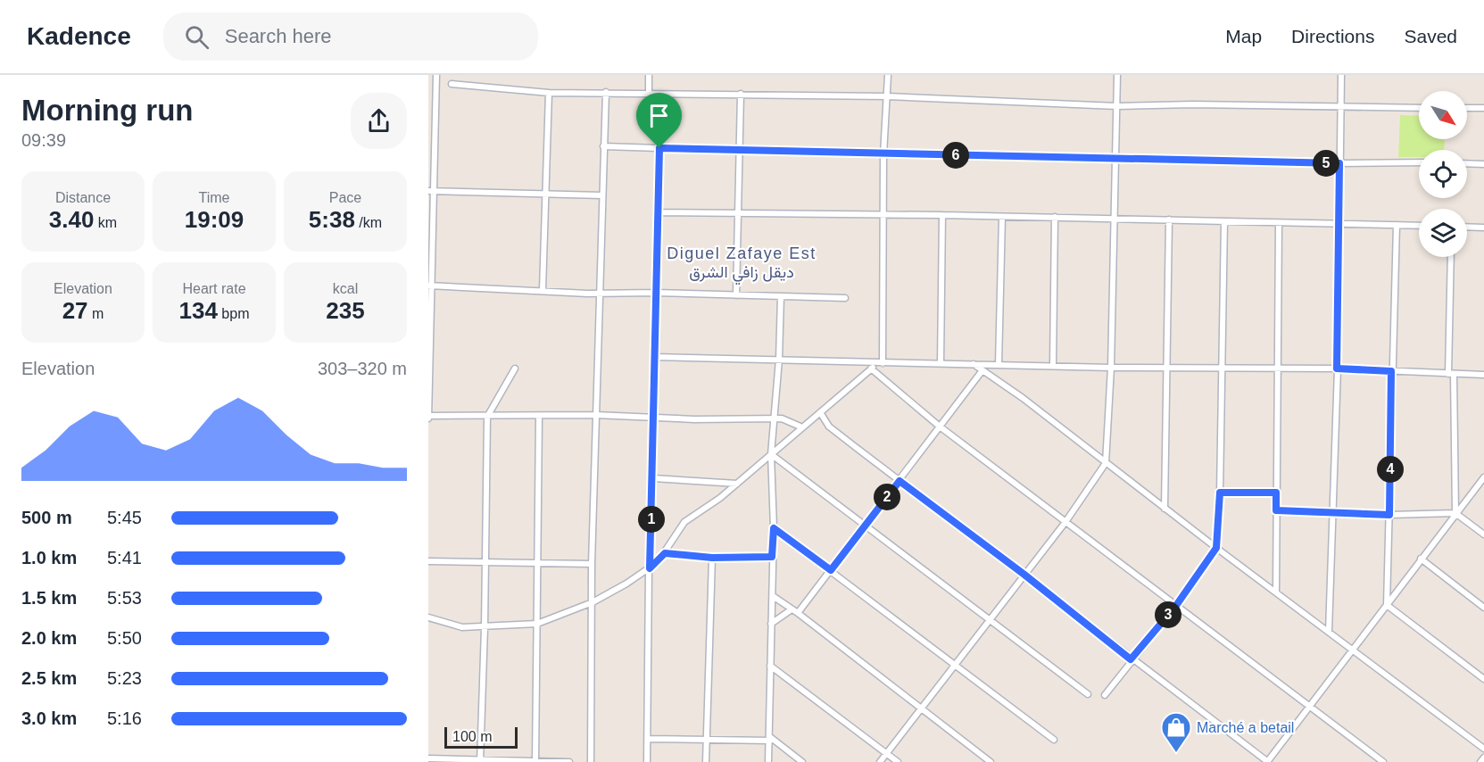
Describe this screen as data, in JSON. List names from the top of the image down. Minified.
{"districts":["Diguel Zafaye Est ديقل زافي الشرق"],"places":{"shop":["Marché a betail"]},"scale_bar":"100 m","north":"bottom right","page":{"header":"Kadence","search":"Search here","nav":["Map","Directions","Saved"],"heading":["Morning run","09:39"],"pins":["6","5","4","2","1","3"],"stats":[["Distance","3.40 km"],["Time","19:09"],["Pace","5:38 /km"],["Elevation","27 m"],["Heart rate","134 bpm"],["kcal","235"]],"chart":["Elevation","303–320 m"],"list":[{"name":"500 m","note":"5:45"},{"name":"1.0 km","note":"5:41"},{"name":"1.5 km","note":"5:53"},{"name":"2.0 km","note":"5:50"},{"name":"2.5 km","note":"5:23"},{"name":"3.0 km","note":"5:16"}],"scale":"100 m"}}
